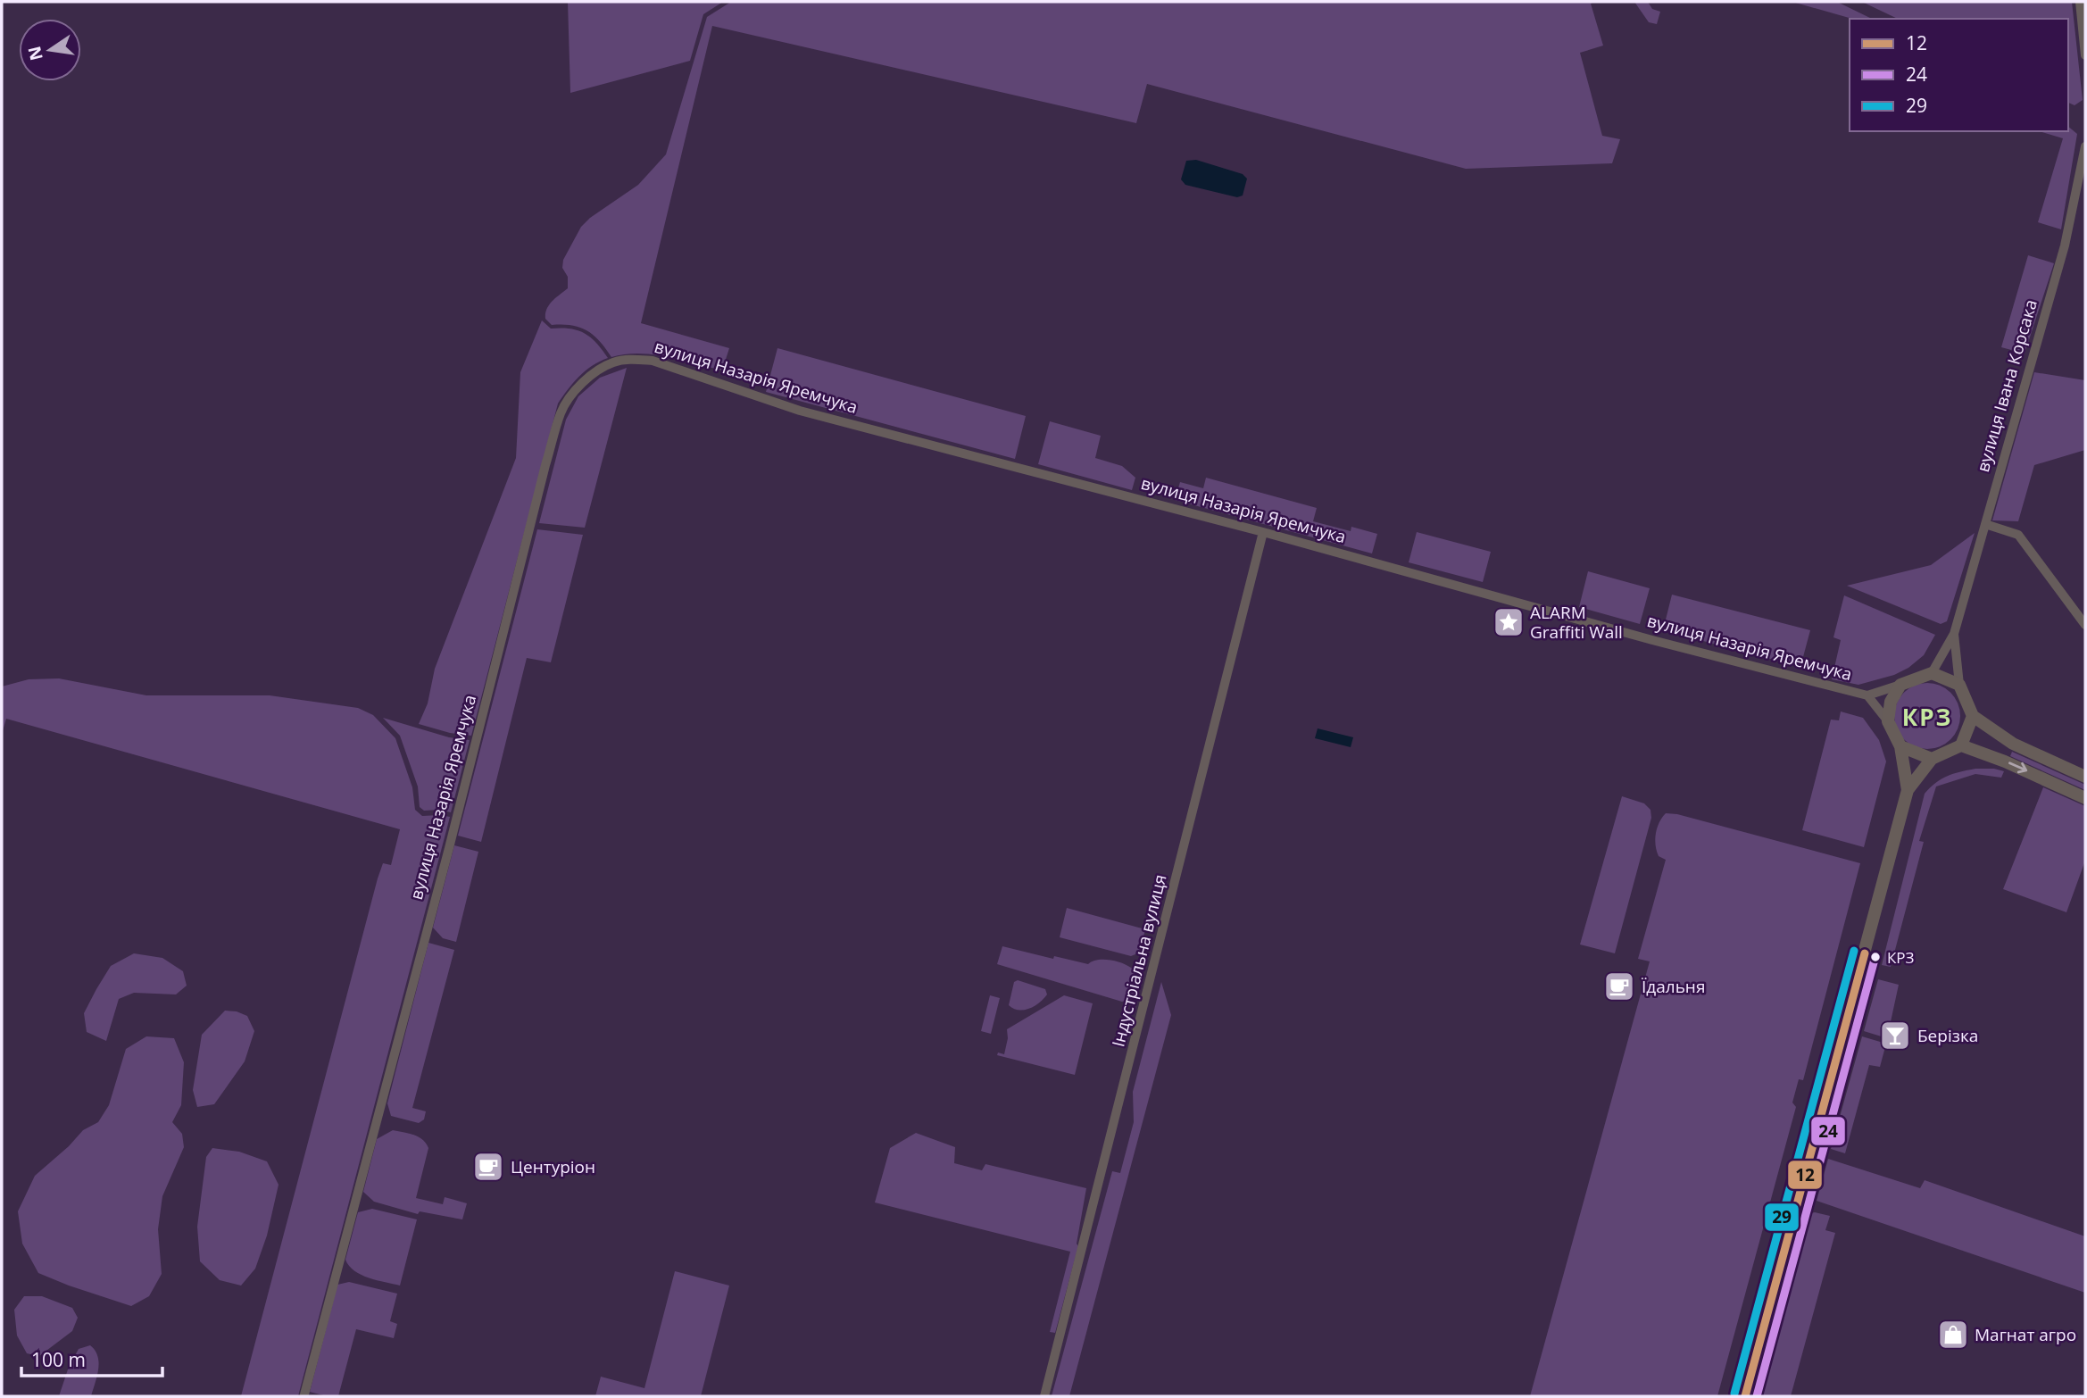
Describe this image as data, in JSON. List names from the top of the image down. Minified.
{"streets":{"street":["вулиця Назарія Яремчука","вулиця Івана Корсака","Індустріальна вулиця"]},"crossings":[["вулиця Назарія Яремчука","вулиця Івана Корсака"],["вулиця Назарія Яремчука","Індустріальна вулиця"]],"districts":["КРЗ"],"places":{"place":["ALARM Graffiti Wall"],"other":["КРЗ"],"cafe":["Їдальня","Центуріон"],"bar":["Берізка"],"shop":["Магнат агро"]},"lines":["transit line 29","transit line 12","transit line 24"],"legend":["12","24","29"],"scale_bar":"100 m","north":"left"}
